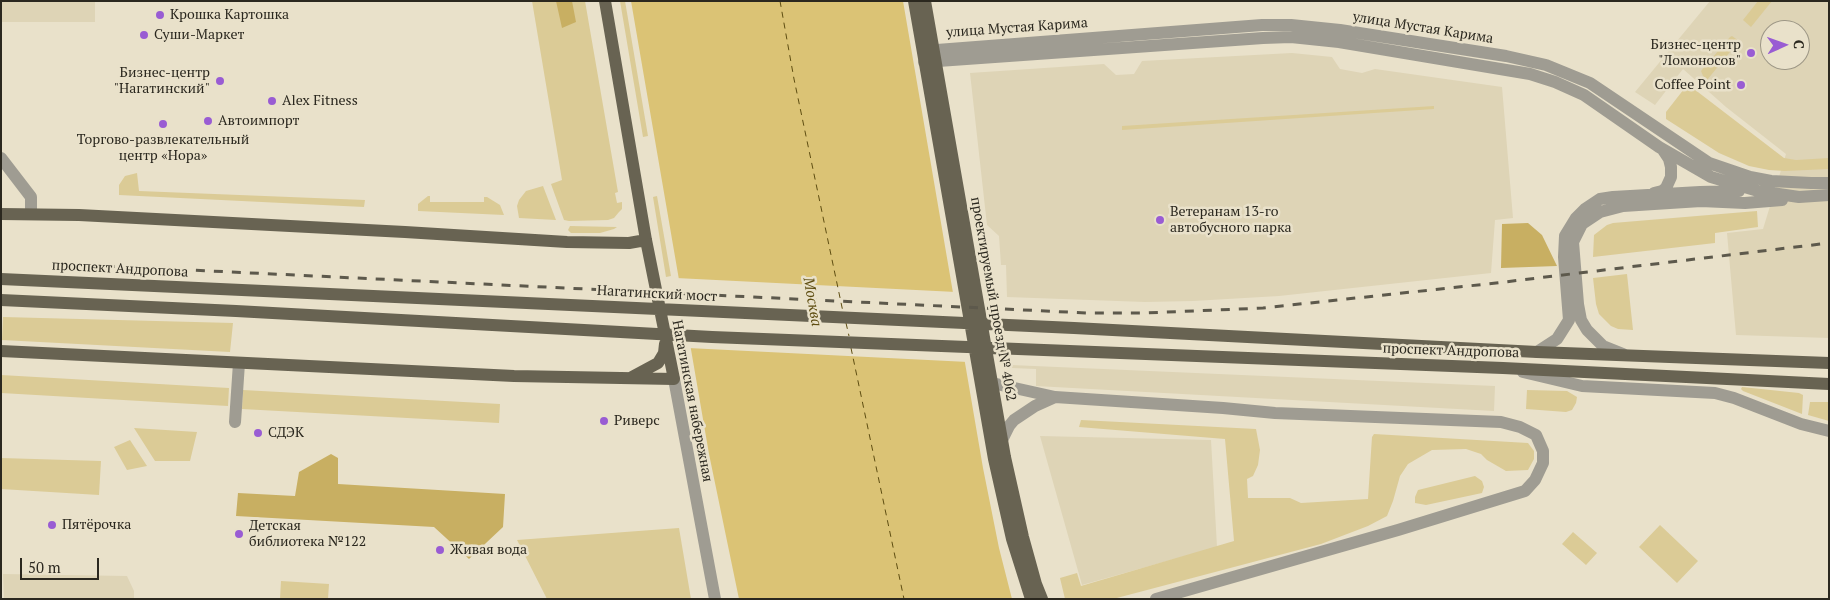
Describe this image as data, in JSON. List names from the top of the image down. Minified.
{"streets":{"main road":["проспект Андропова","Нагатинский мост","проектируемый проезд № 4062","Нагатинская набережная"],"street":["улица Мустая Карима"]},"crossings":[["улица Мустая Карима","проектируемый проезд № 4062"],["проспект Андропова","Нагатинский мост"]],"water":["Москва"],"places":["Крошка Картошка","Суши-Маркет","Бизнес-центр \"Ломоносов\"","Бизнес-центр \"Нагатинский\"","Coffee Point","Alex Fitness","Автоимпорт","Торгово-развлекательный центр «Нора»","Ветеранам 13-го автобусного парка","Риверс","СДЭК","Пятёрочка","Детская библиотека №122","Живая вода"],"scale_bar":"50 m","north":"right"}
